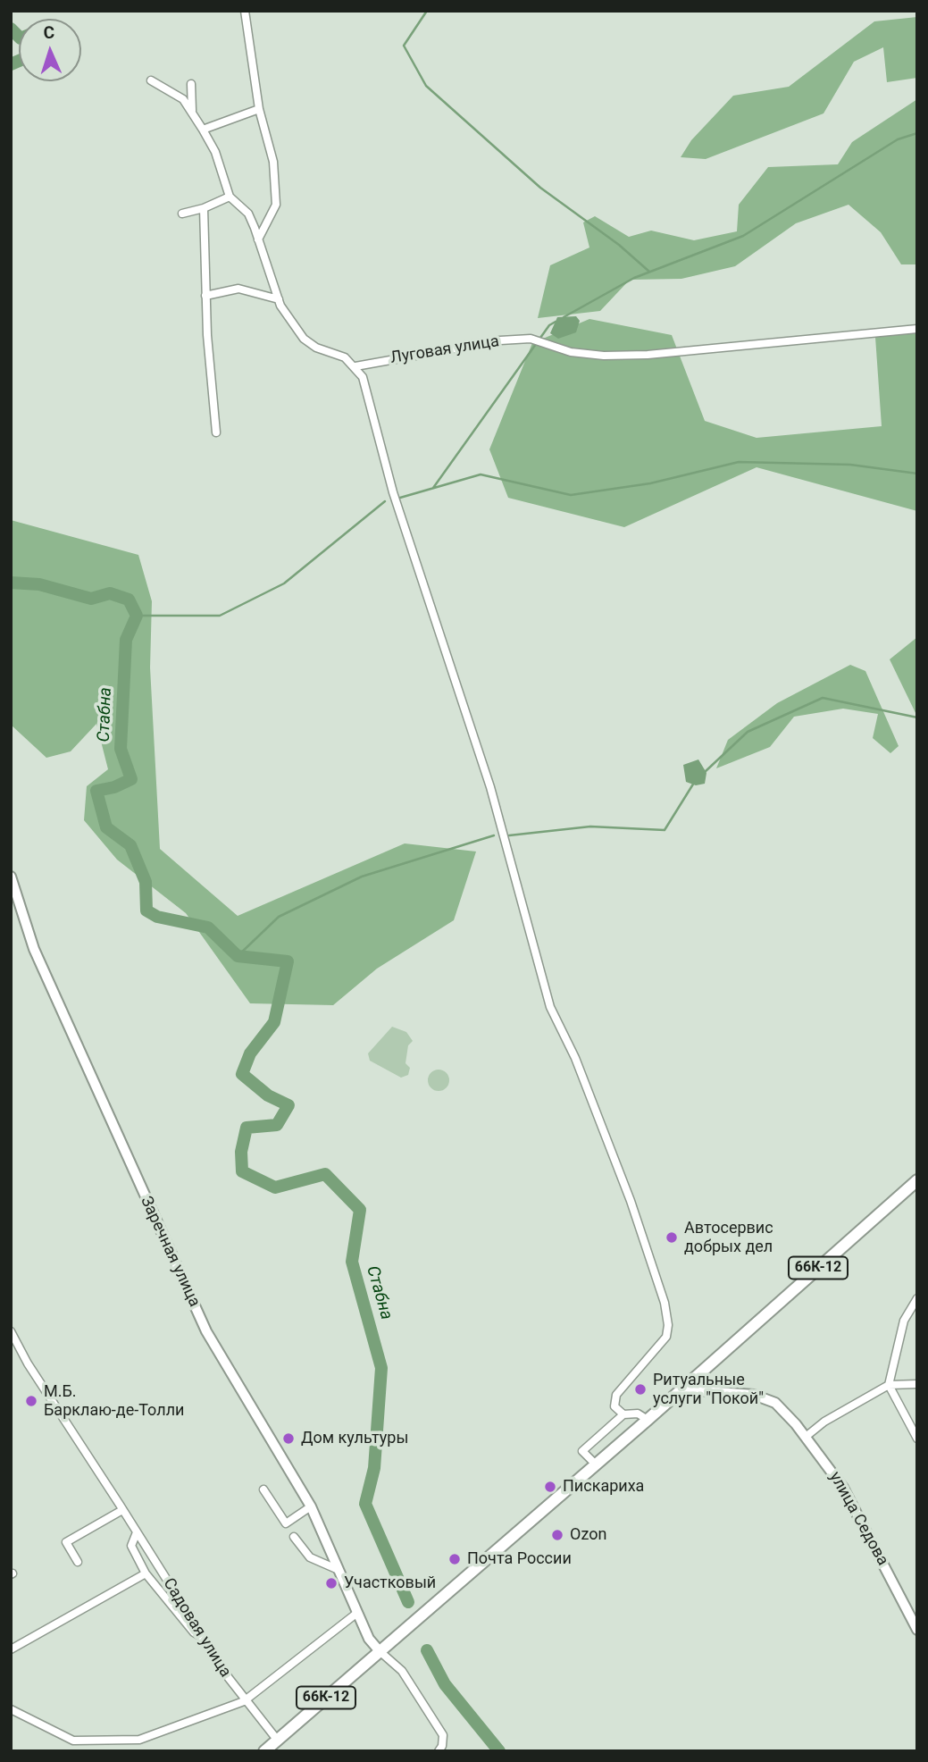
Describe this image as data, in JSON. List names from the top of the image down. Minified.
{"streets":{"main road":["66К-12"],"street":["Луговая улица","Заречная улица","улица Седова","Садовая улица"]},"crossings":[["Заречная улица","66К-12"],["66К-12","улица Седова"],["66К-12","Садовая улица"]],"water":["Стабна"],"places":["Автосервис добрых дел","Ритуальные услуги \"Покой\"","М.Б. Барклаю-де-Толли","Дом культуры","Пискариха","Ozon","Почта России","Участковый"],"north":"top"}
